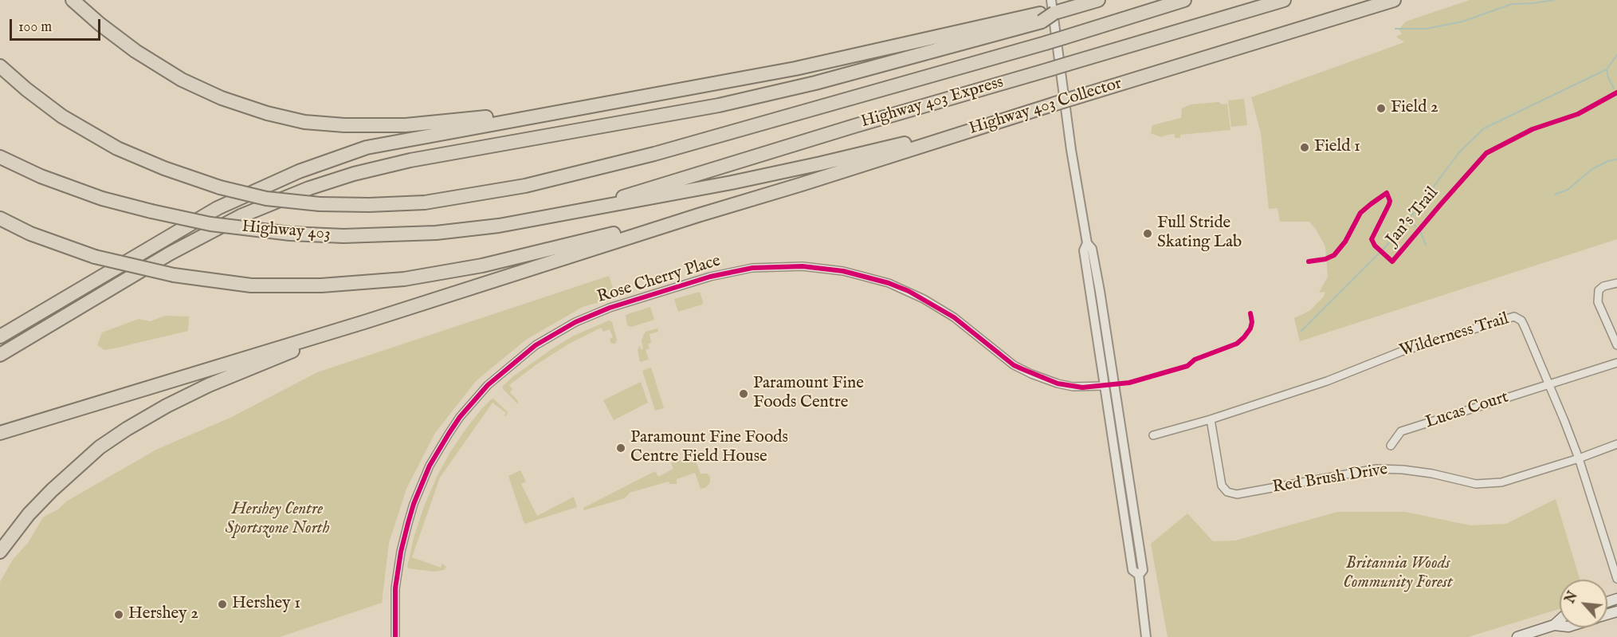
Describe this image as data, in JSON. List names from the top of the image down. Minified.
{"streets":{"highway":["Highway 403 Express","Highway 403 Collector","Highway 403"],"street":["Rose Cherry Place","Wilderness Trail","Lucas Court","Red Brush Drive"],"cycle path":["Jan's Trail"]},"crossings":[["Highway 403 Express","Highway 403"],["Wilderness Trail","Lucas Court"],["Wilderness Trail","Red Brush Drive"]],"parks":["Hershey Centre Sportszone North","Britannia Woods Community Forest"],"places":["Field 2","Field 1","Full Stride Skating Lab","Paramount Fine Foods Centre","Paramount Fine Foods Centre Field House","Hershey 1","Hershey 2"],"scale_bar":"100 m","north":"top left"}
